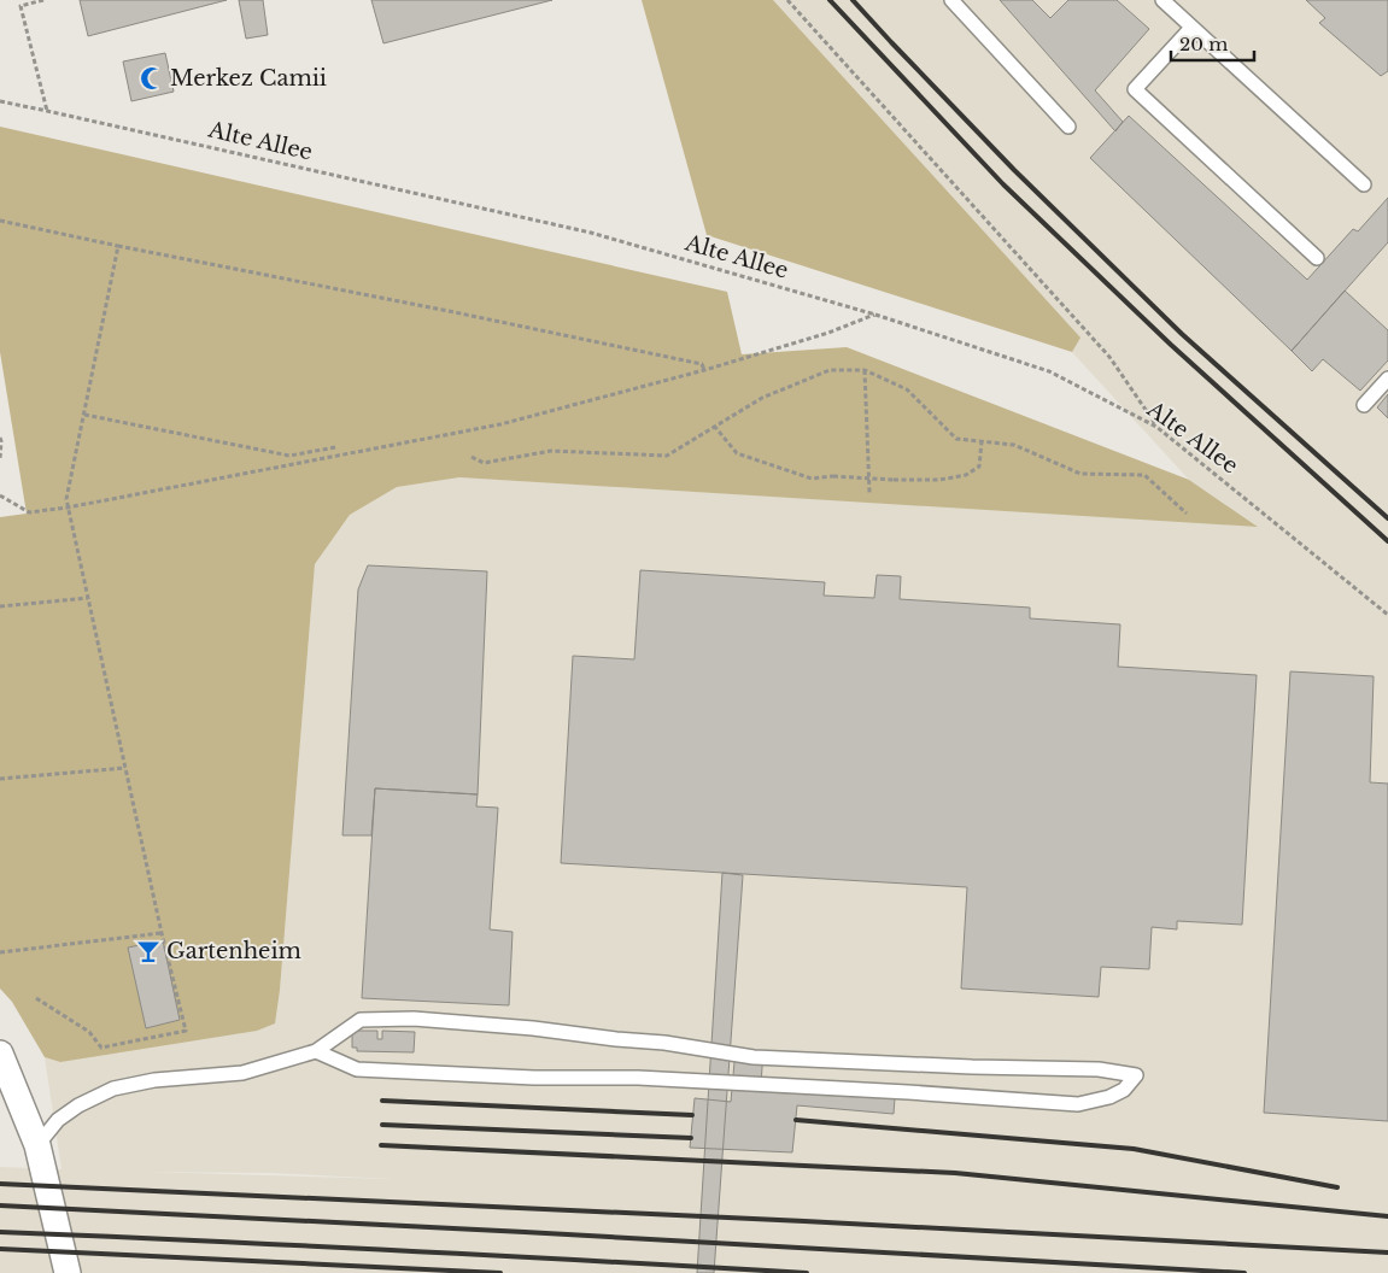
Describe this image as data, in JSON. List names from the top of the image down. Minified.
{"streets":{"path":["Alte Allee"]},"places":{"mosque":["Merkez Camii"],"bar":["Gartenheim"]},"scale_bar":"20 m"}
